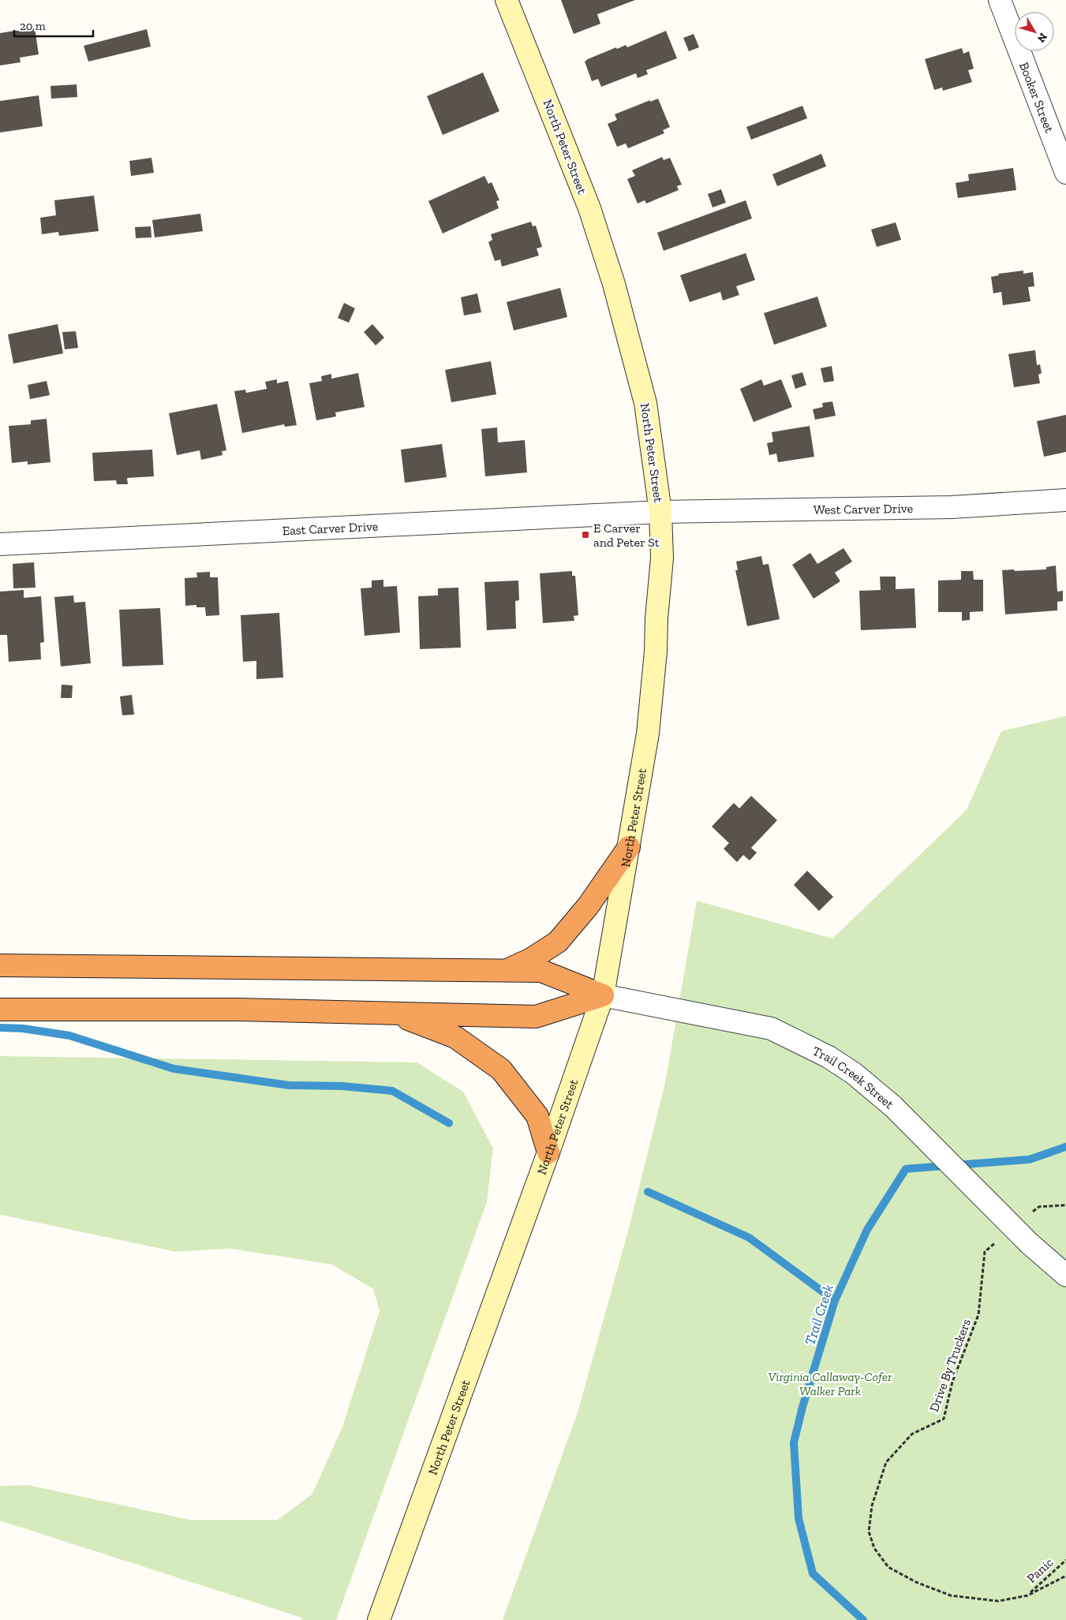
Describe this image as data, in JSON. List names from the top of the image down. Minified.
{"streets":{"street":["Booker Street","North Peter Street","West Carver Drive","East Carver Drive","Trail Creek Street"],"path":["Drive By Truckers","Panic"]},"crossings":[["North Peter Street","West Carver Drive"],["North Peter Street","East Carver Drive"],["North Peter Street","Trail Creek Street"],["West Carver Drive","East Carver Drive"],["Drive By Truckers","Panic"]],"water":["Trail Creek"],"parks":["Virginia Callaway-Cofer Walker Park"],"places":{"transit":["E Carver and Peter St"]},"scale_bar":"20 m","north":"bottom right"}
